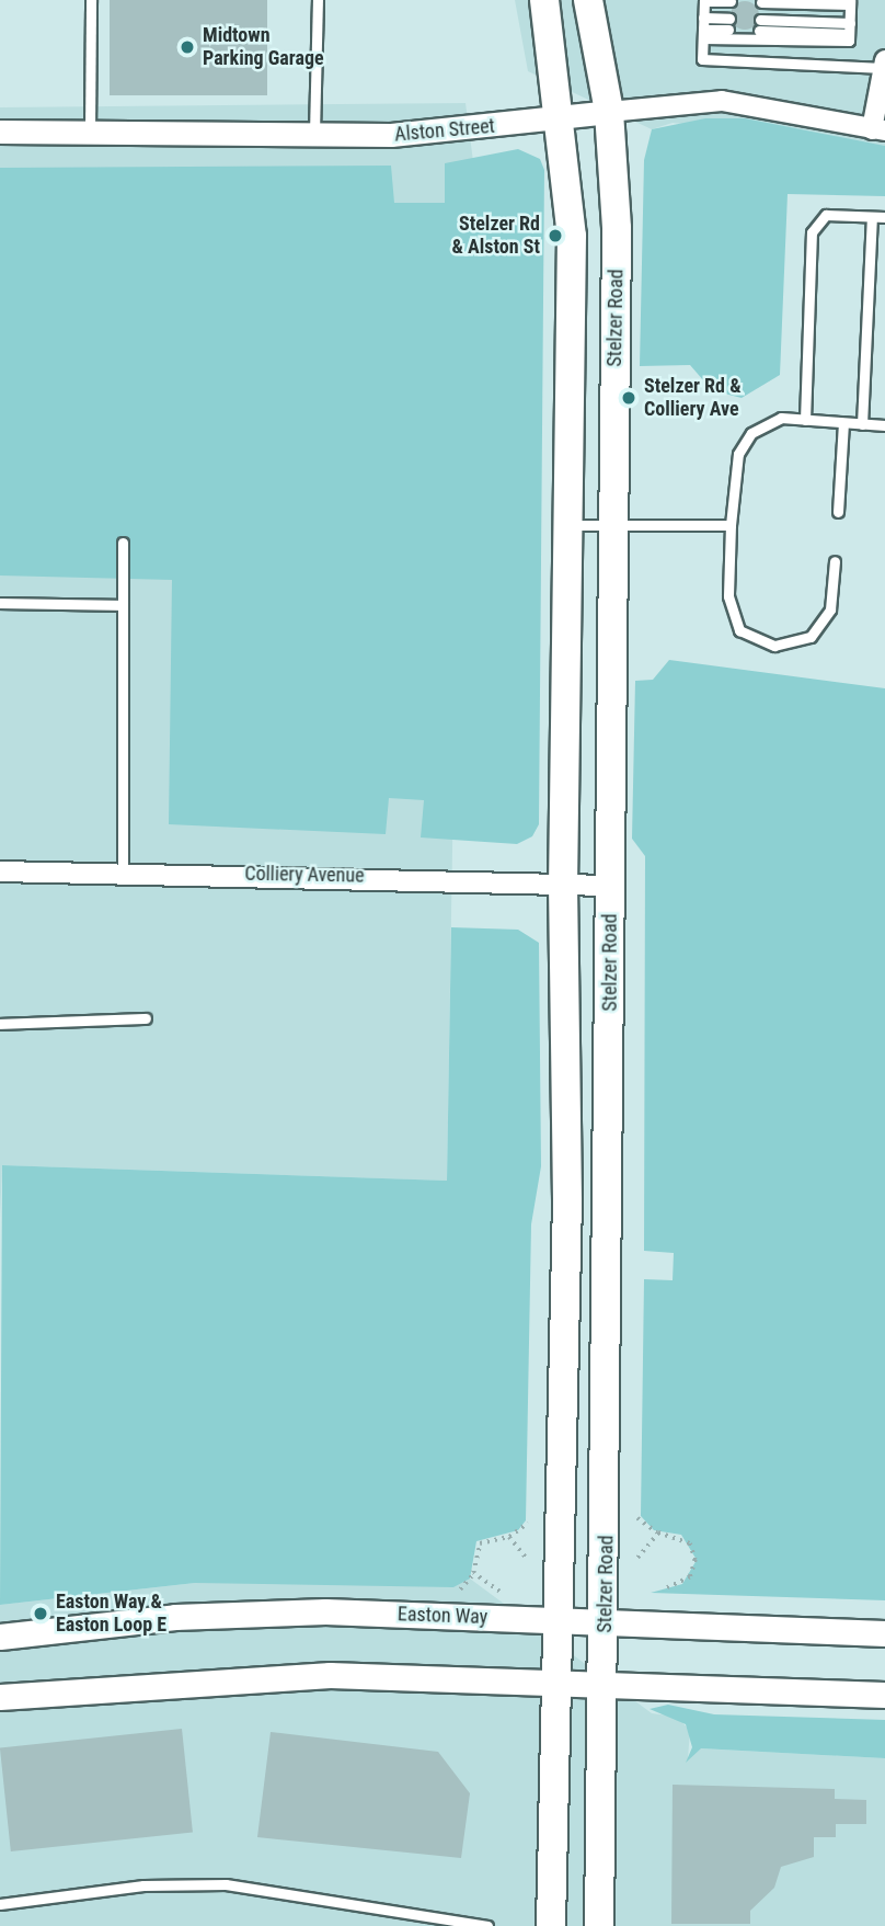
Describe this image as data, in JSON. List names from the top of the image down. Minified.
{"streets":{"main road":["Stelzer Road","Easton Way"],"street":["Alston Street","Colliery Avenue"]},"crossings":[["Alston Street","Stelzer Road"],["Stelzer Road","Colliery Avenue"],["Stelzer Road","Easton Way"]],"places":["Midtown Parking Garage","Stelzer Rd & Alston St","Stelzer Rd & Colliery Ave","Easton Way & Easton Loop E"]}
